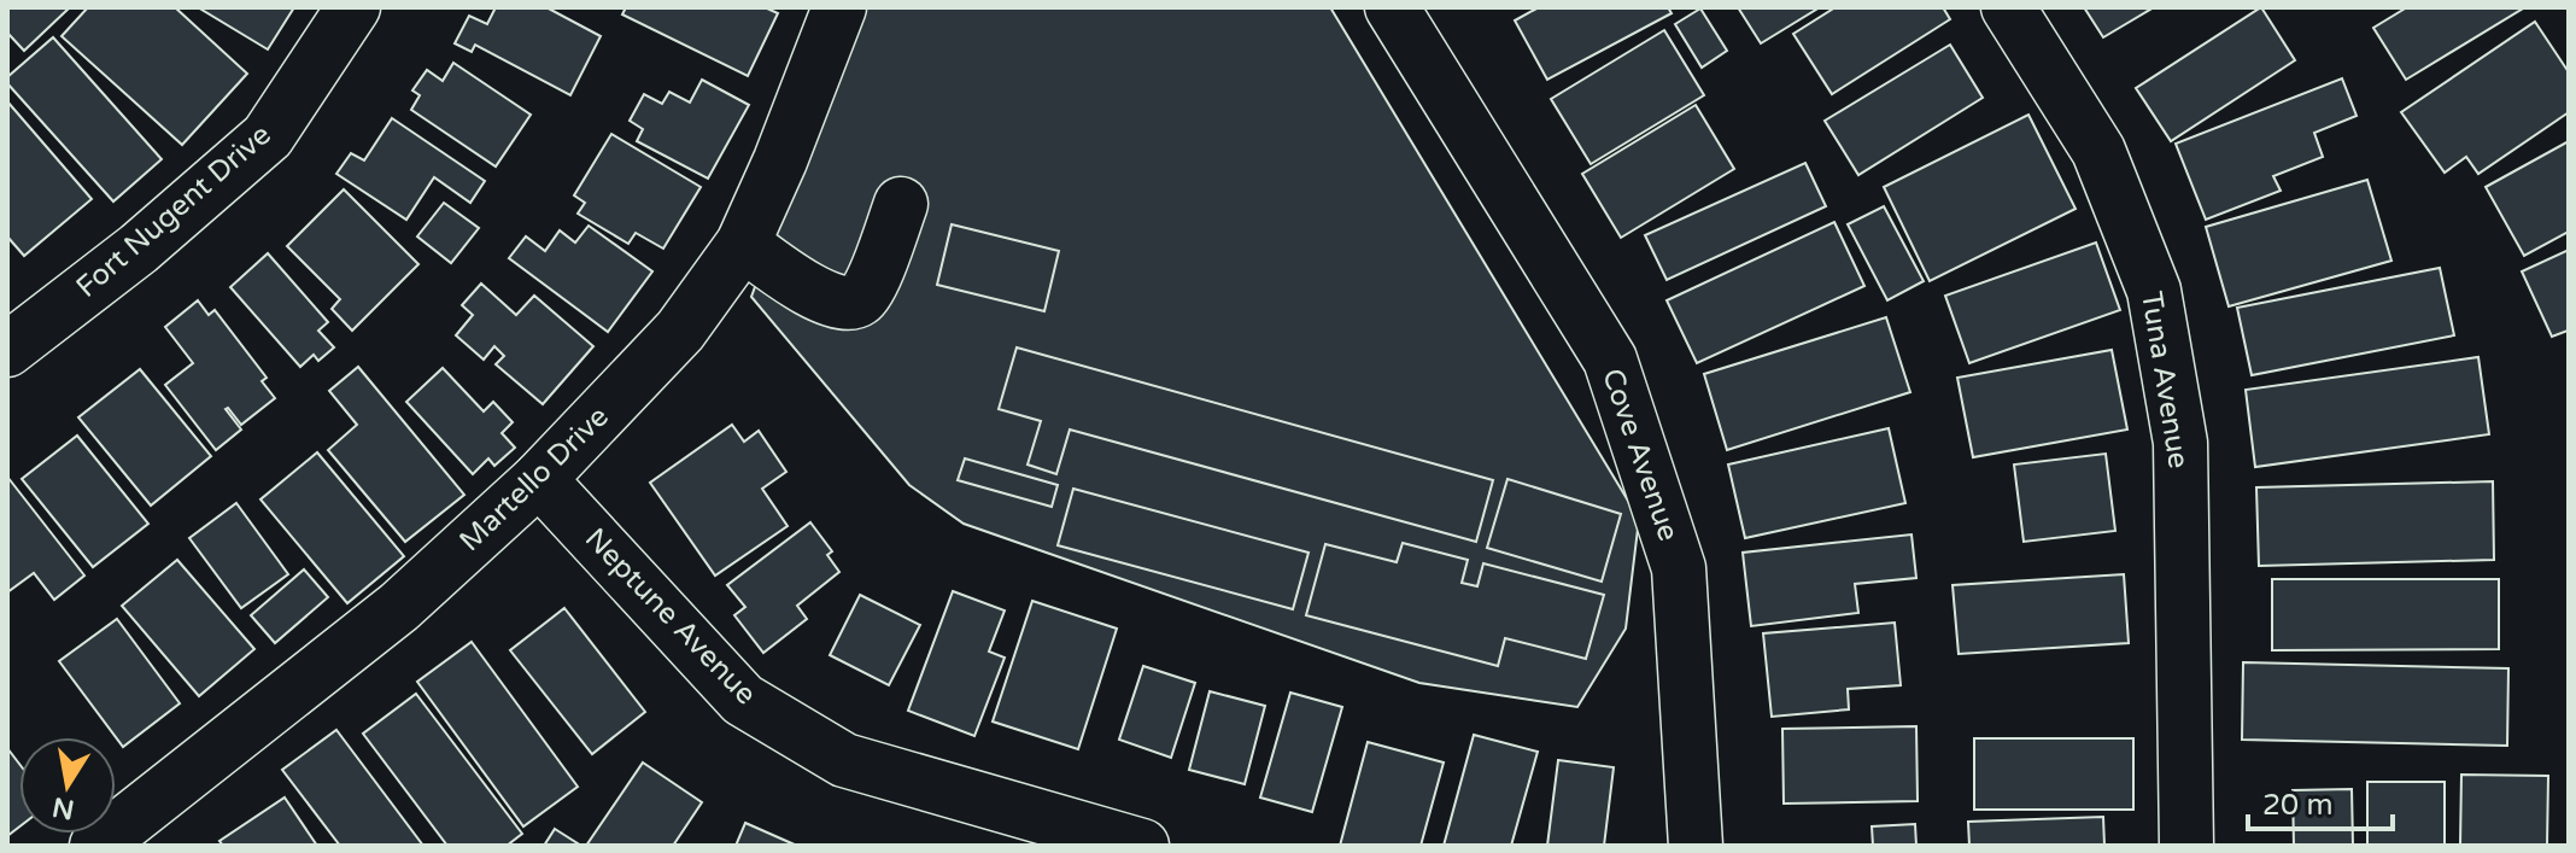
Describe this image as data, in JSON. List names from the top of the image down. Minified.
{"streets":{"street":["Fort Nugent Drive","Tuna Avenue","Cove Avenue","Martello Drive","Neptune Avenue"]},"crossings":[["Martello Drive","Neptune Avenue"]],"scale_bar":"20 m","north":"bottom"}
